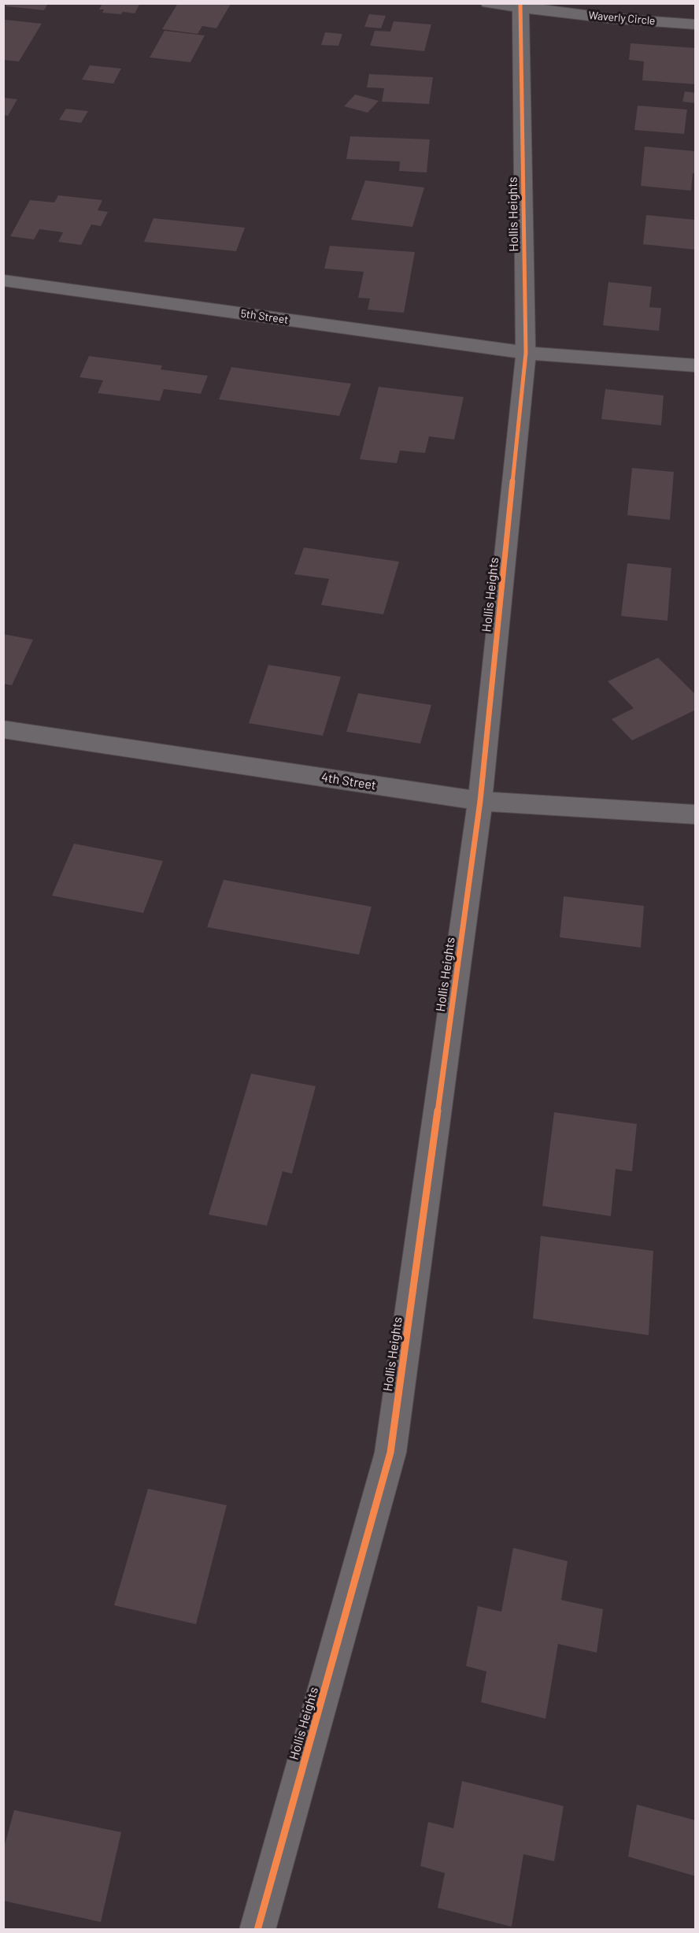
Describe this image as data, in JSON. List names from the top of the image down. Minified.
{"streets":{"street":["Waverly Circle","Hollis Heights","5th Street","4th Street"]},"crossings":[["Waverly Circle","Hollis Heights"],["Hollis Heights","5th Street"],["Hollis Heights","4th Street"]]}
